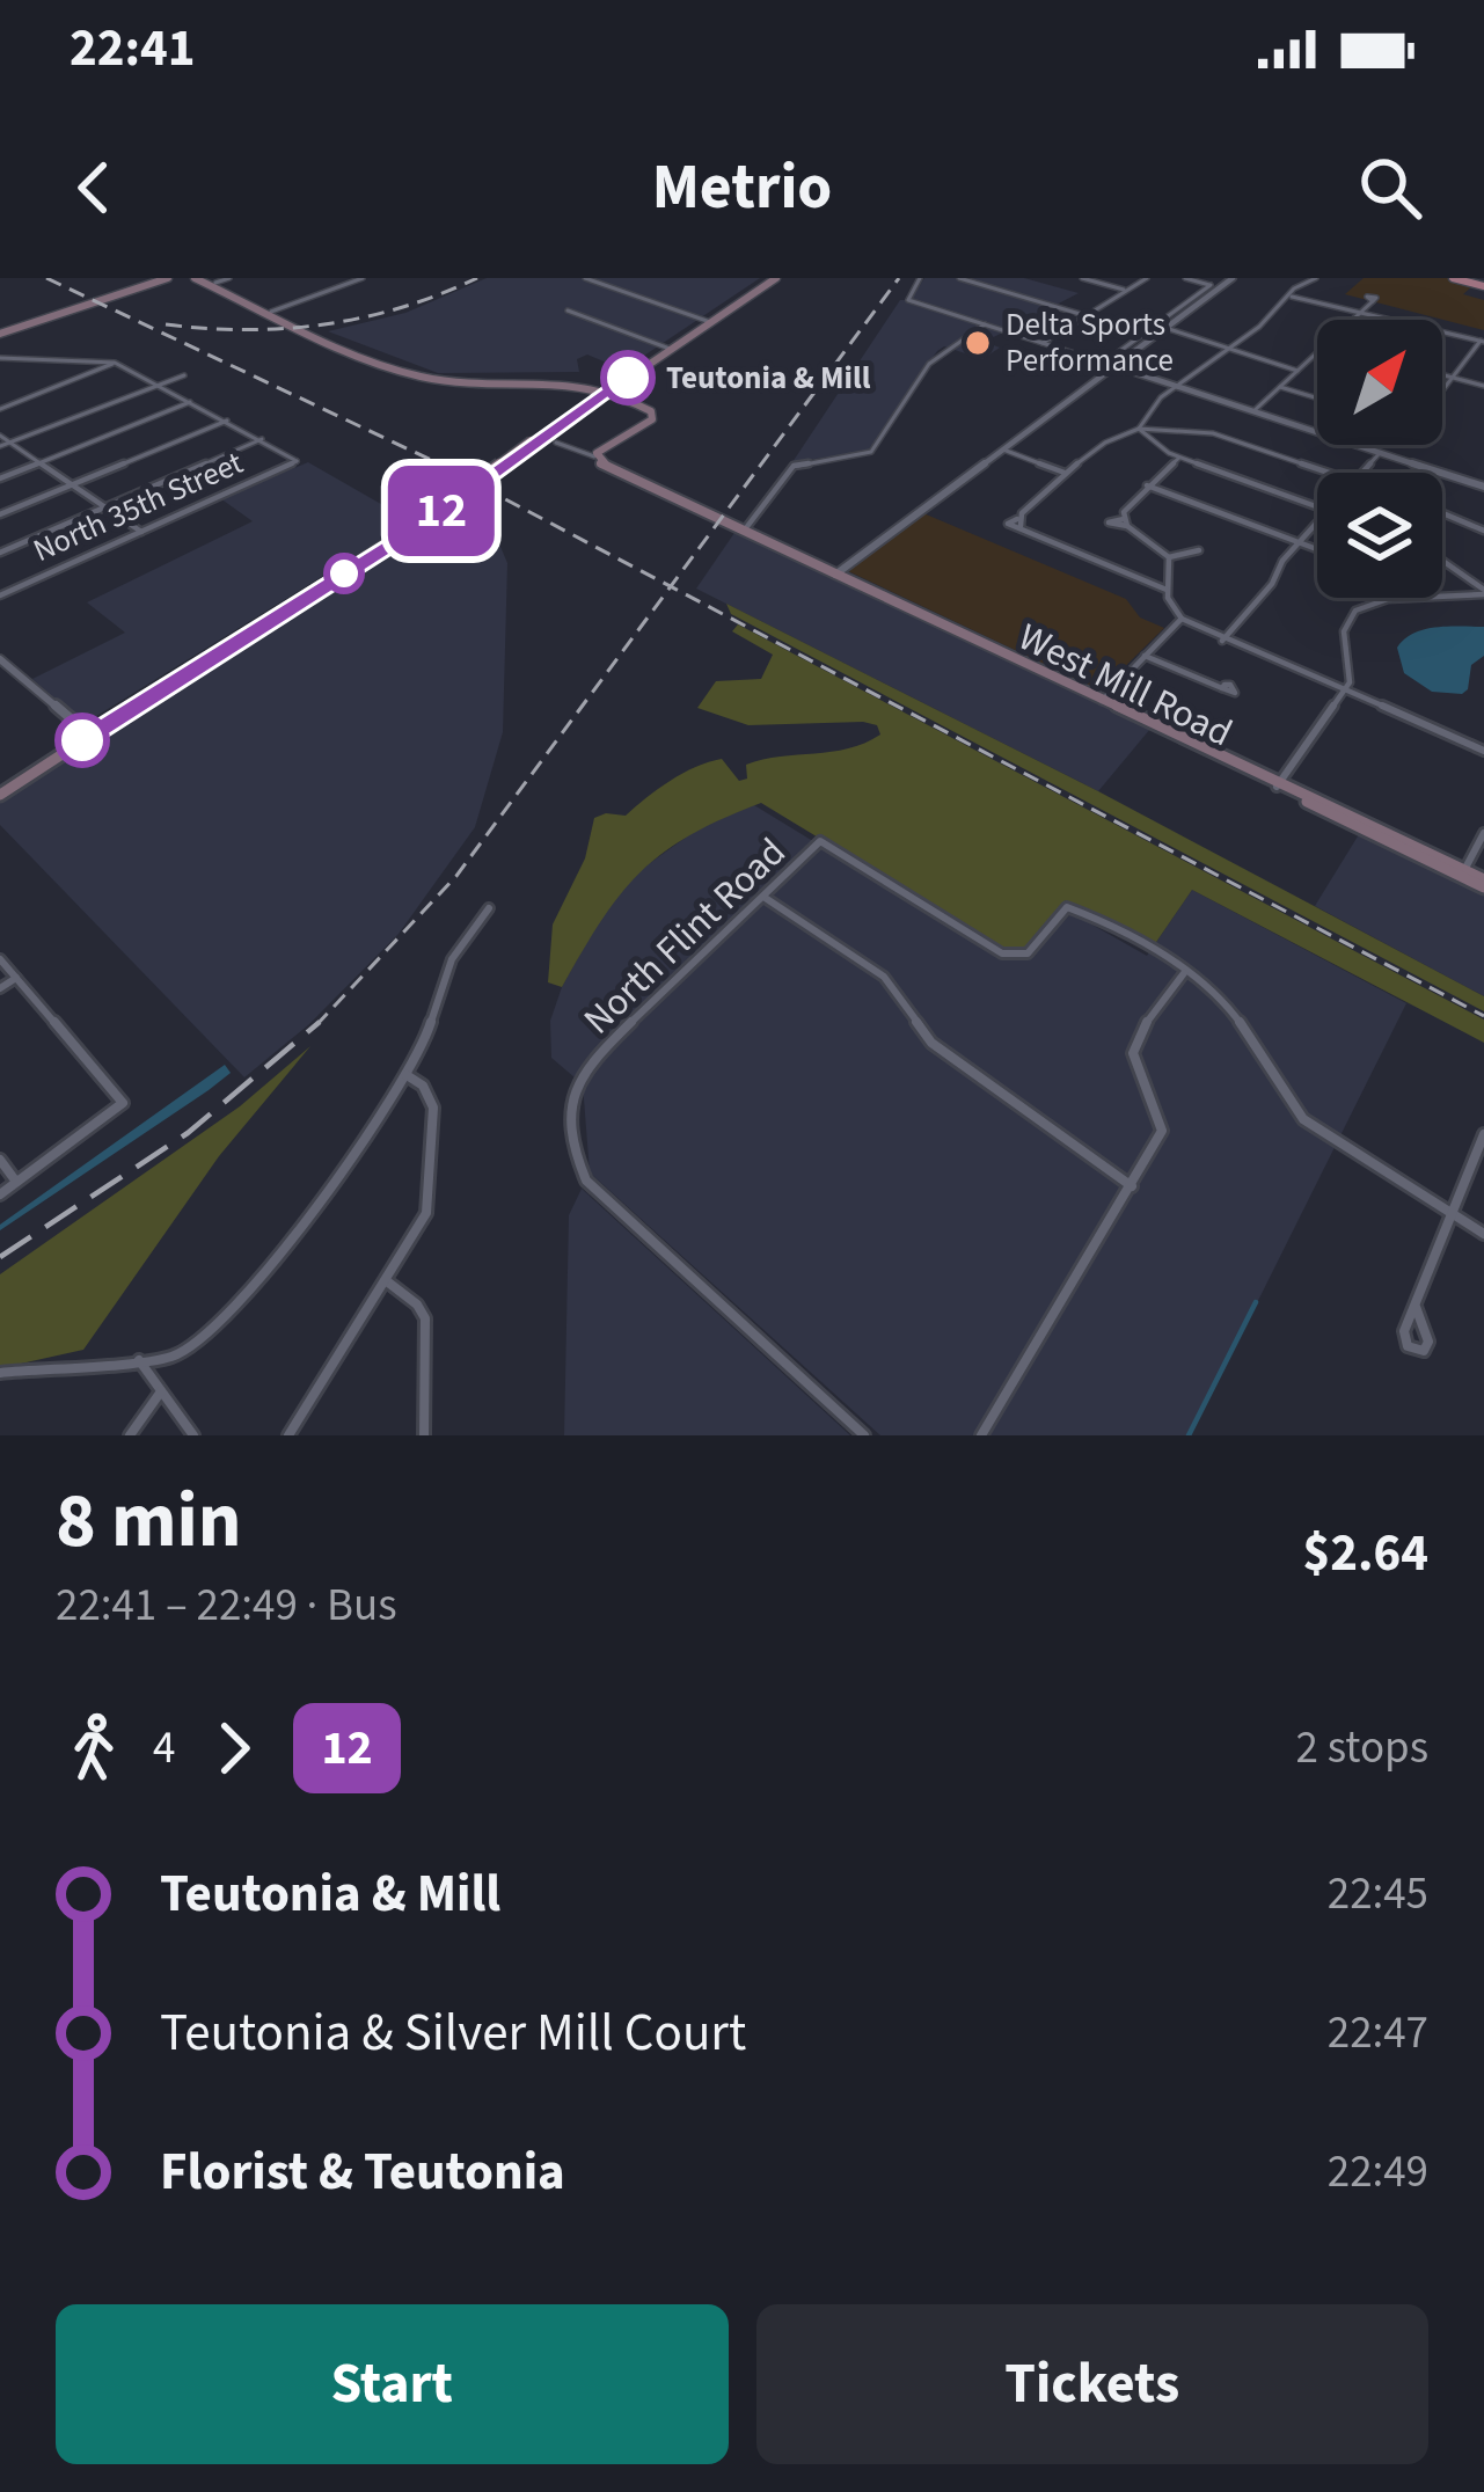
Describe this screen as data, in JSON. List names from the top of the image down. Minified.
{"streets":{"main road":["West Mill Road"],"street":["North 35th Street","North Flint Road"]},"places":["Delta Sports Performance","Teutonia & Mill"],"lines":["bus line 12"],"north":"top right","page":{"status":"22:41","header":"Metrio","on_map":"12","heading":["8 min","22:41 – 22:49 · Bus","$2.64"],"legs":["4","12","2 stops"],"list":[{"name":"Teutonia & Mill","value":"22:45"},{"name":"Teutonia & Silver Mill Court","value":"22:47"},{"name":"Florist & Teutonia","value":"22:49"}],"buttons":["Start","Tickets"]}}
